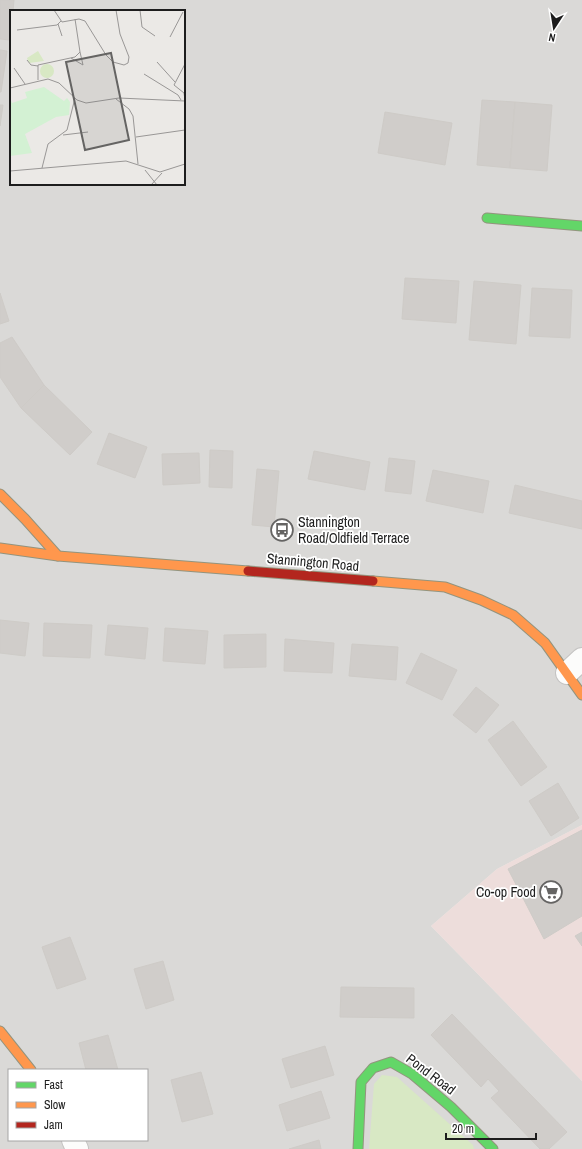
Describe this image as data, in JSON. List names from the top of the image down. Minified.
{"streets":{"main road":["Stannington Road","Pond Road"]},"places":{"bus stop":["Stannington Road/Oldfield Terrace"],"supermarket":["Co-op Food"]},"legend":["Fast","Slow","Jam"],"scale_bar":"20 m","north":"bottom"}
